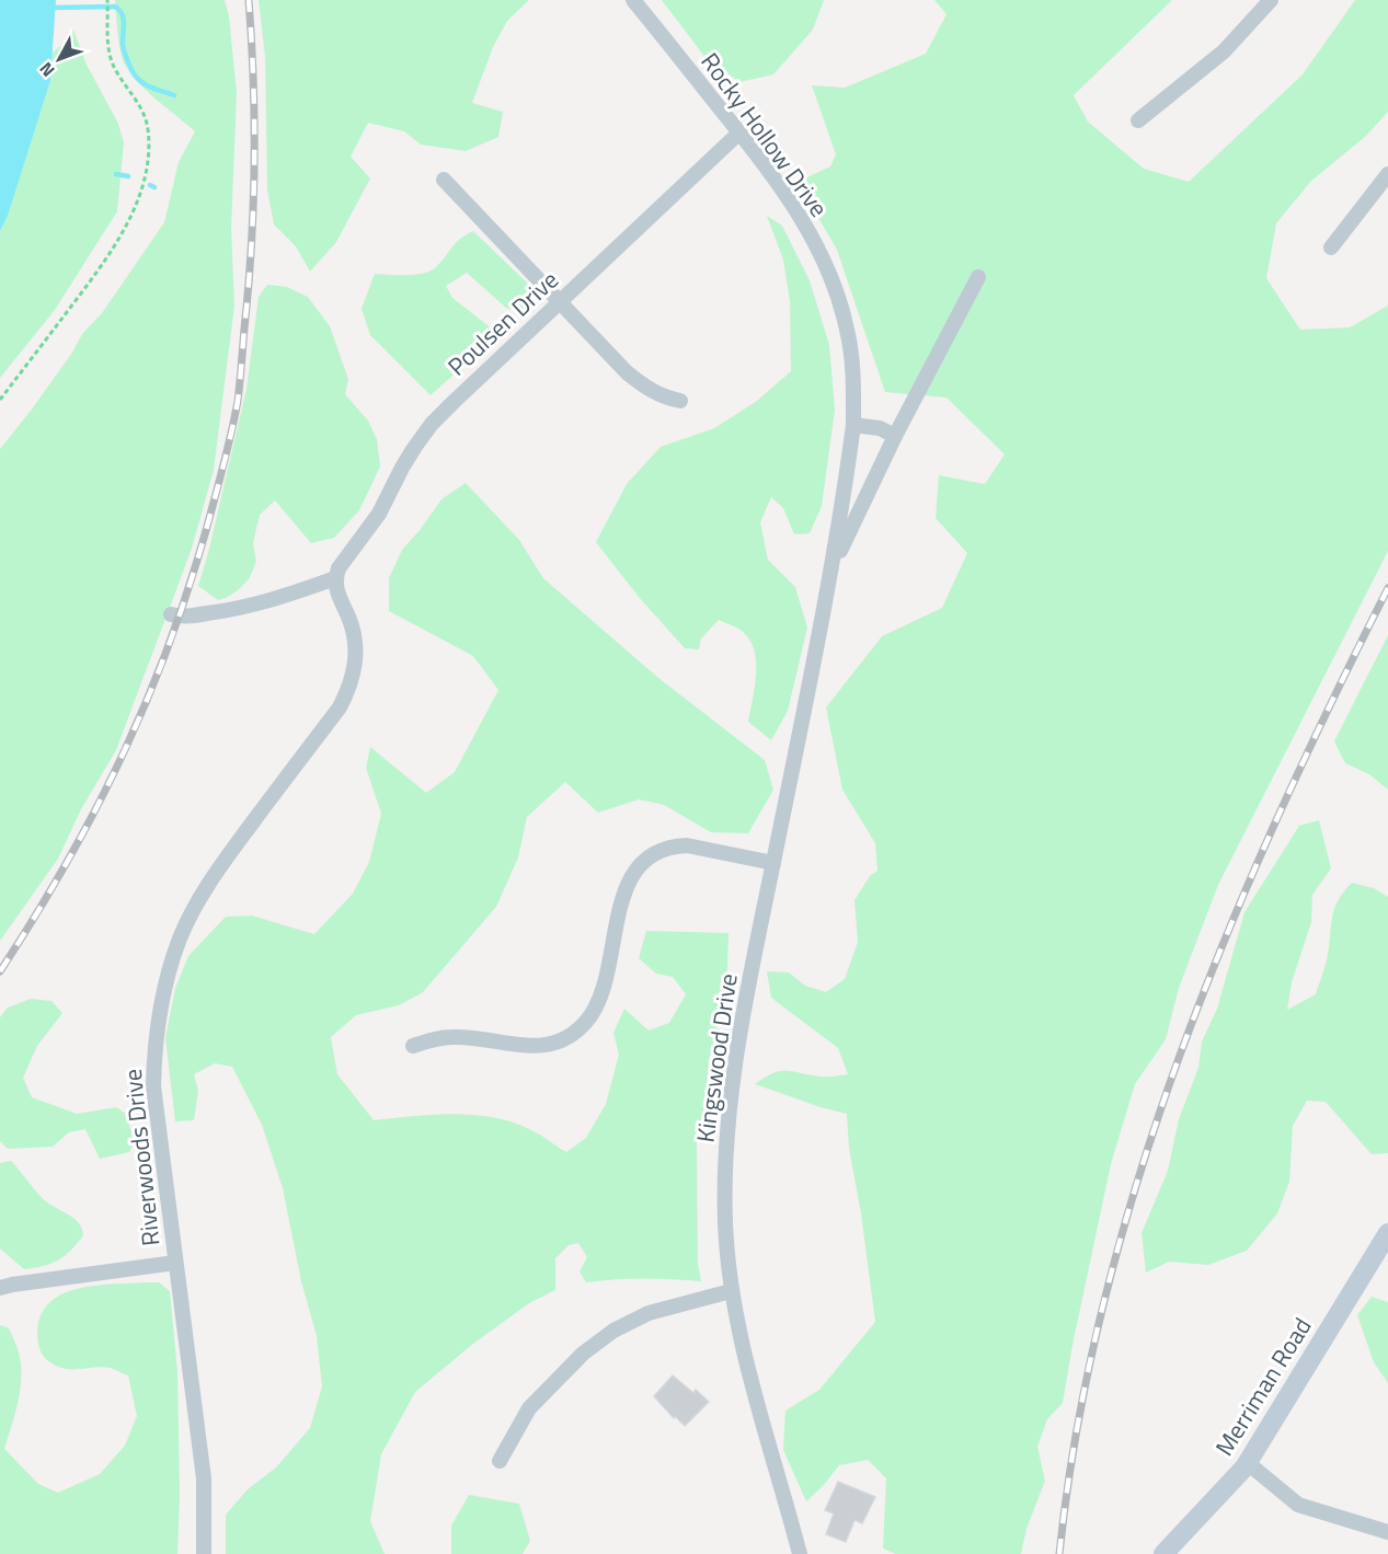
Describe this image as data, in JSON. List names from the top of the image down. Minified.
{"streets":{"main road":["Merriman Road"],"street":["Rocky Hollow Drive","Poulsen Drive","Kingswood Drive","Riverwoods Drive"]},"crossings":[["Rocky Hollow Drive","Poulsen Drive"],["Rocky Hollow Drive","Kingswood Drive"],["Poulsen Drive","Riverwoods Drive"]],"north":"bottom left"}
